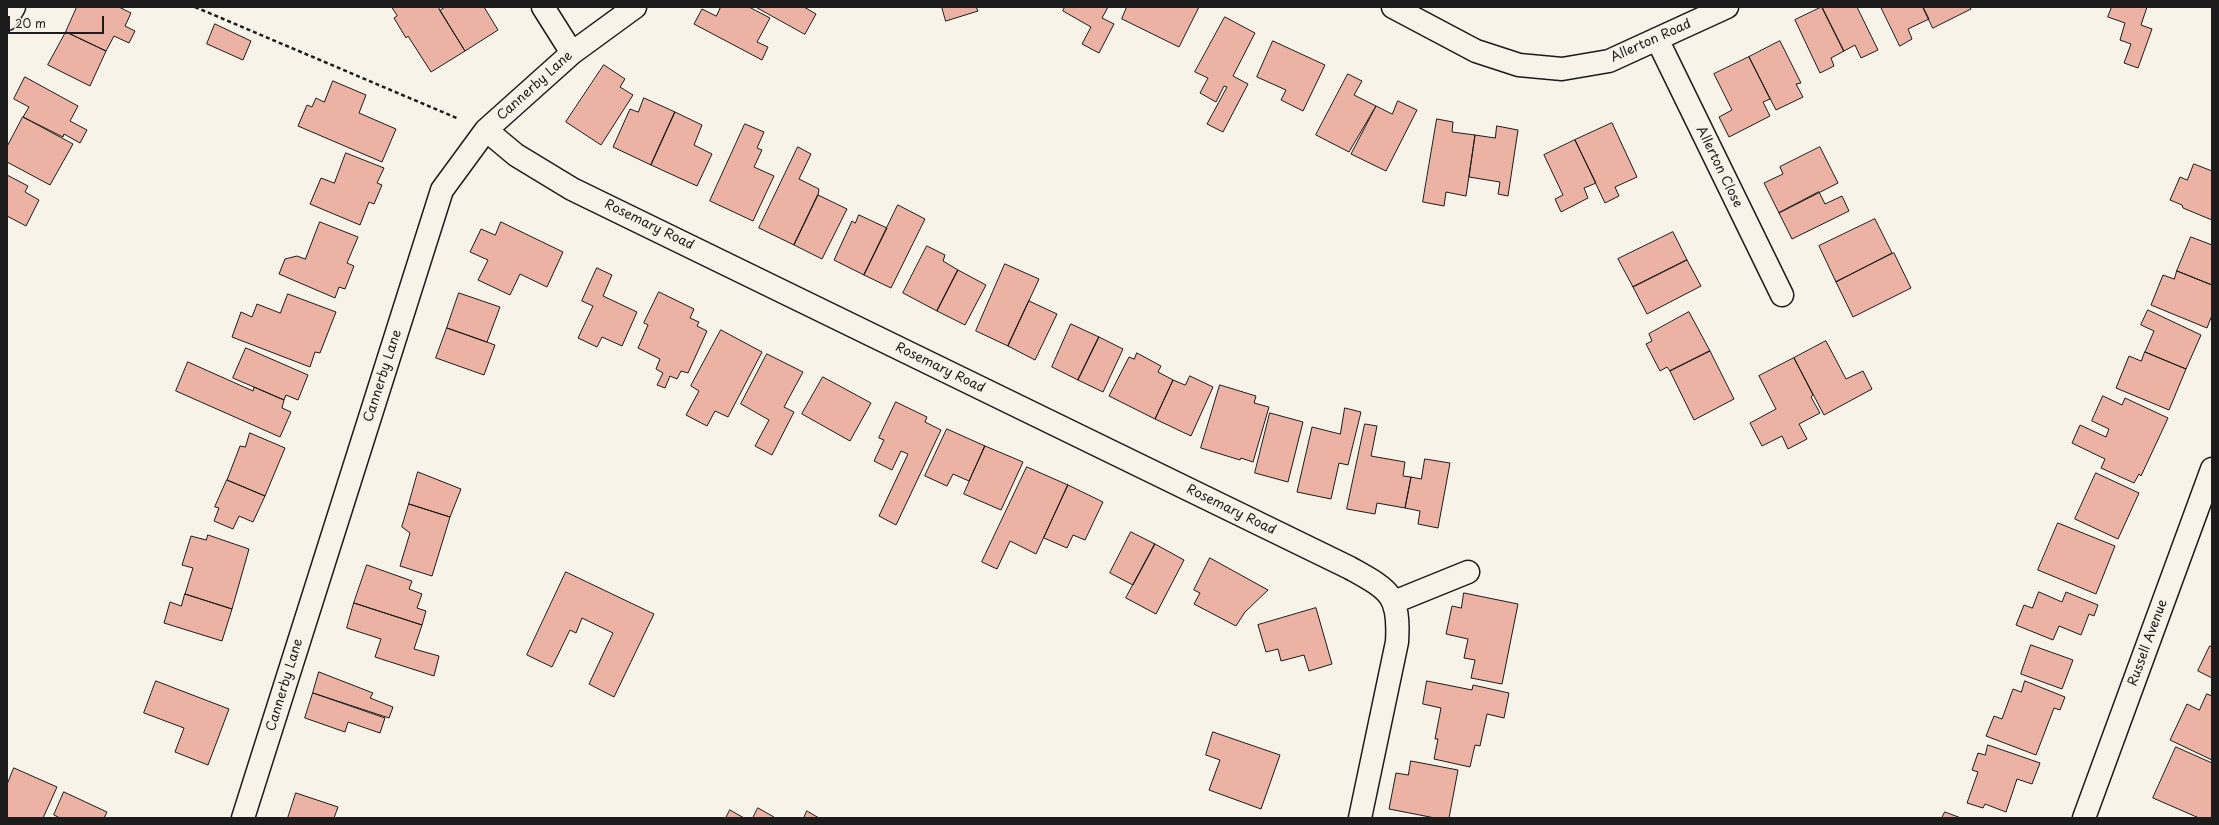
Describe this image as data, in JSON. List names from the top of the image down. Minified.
{"streets":{"street":["Allerton Road","Cannerby Lane","Allerton Close","Rosemary Road","Russell Avenue"]},"crossings":[["Allerton Road","Allerton Close"],["Cannerby Lane","Rosemary Road"]],"scale_bar":"20 m"}
